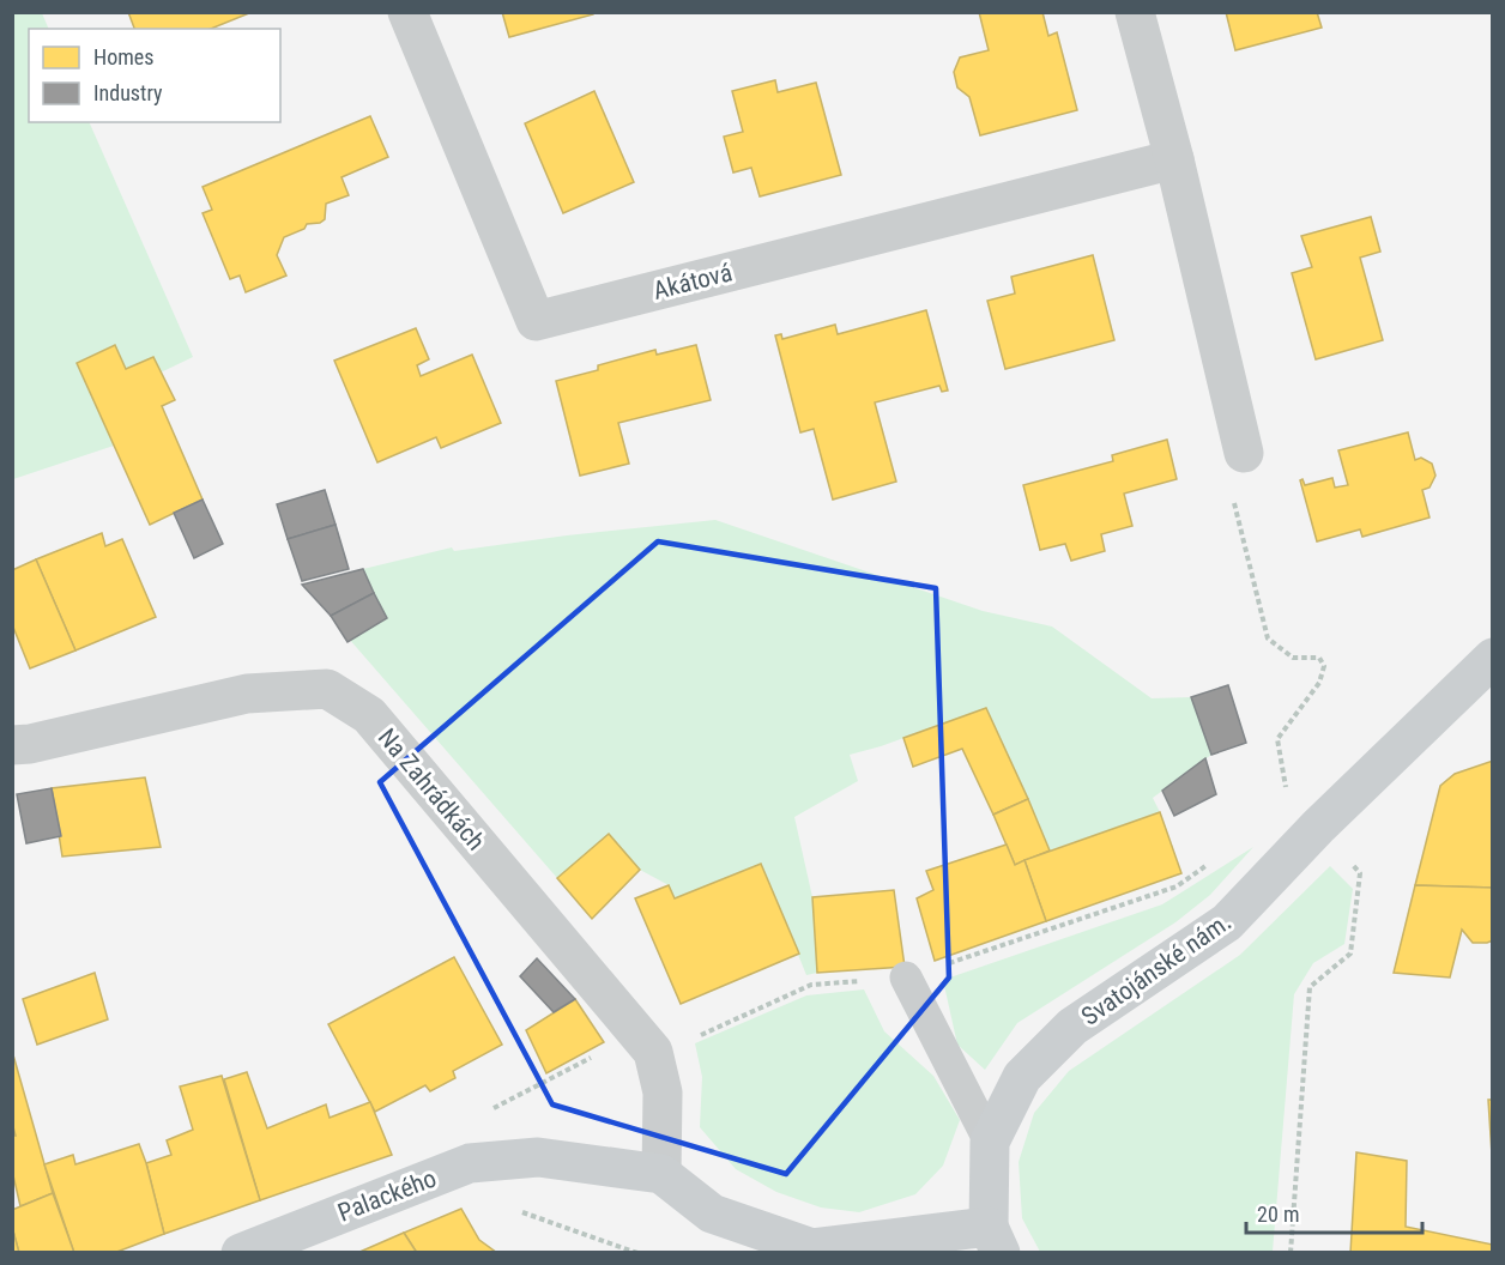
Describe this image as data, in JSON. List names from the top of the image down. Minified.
{"streets":{"street":["Akátová","Na Zahrádkách","Svatojánské nám.","Palackého"]},"crossings":[["Na Zahrádkách","Svatojánské nám."],["Na Zahrádkách","Palackého"],["Svatojánské nám.","Palackého"]],"legend":["Homes","Industry"],"scale_bar":"20 m"}
